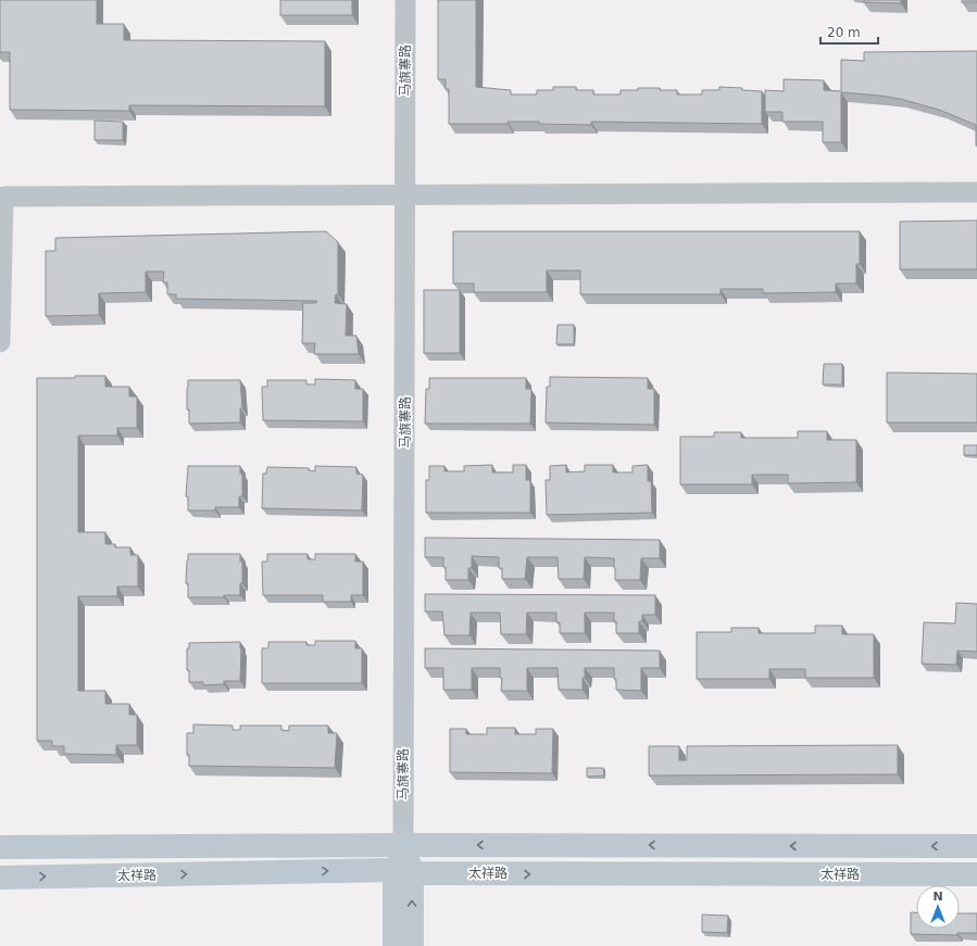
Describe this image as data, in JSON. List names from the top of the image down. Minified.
{"streets":{"street":["马旗寨路","太祥路"]},"crossings":[["马旗寨路","太祥路"]],"scale_bar":"20 m","north":"top"}
